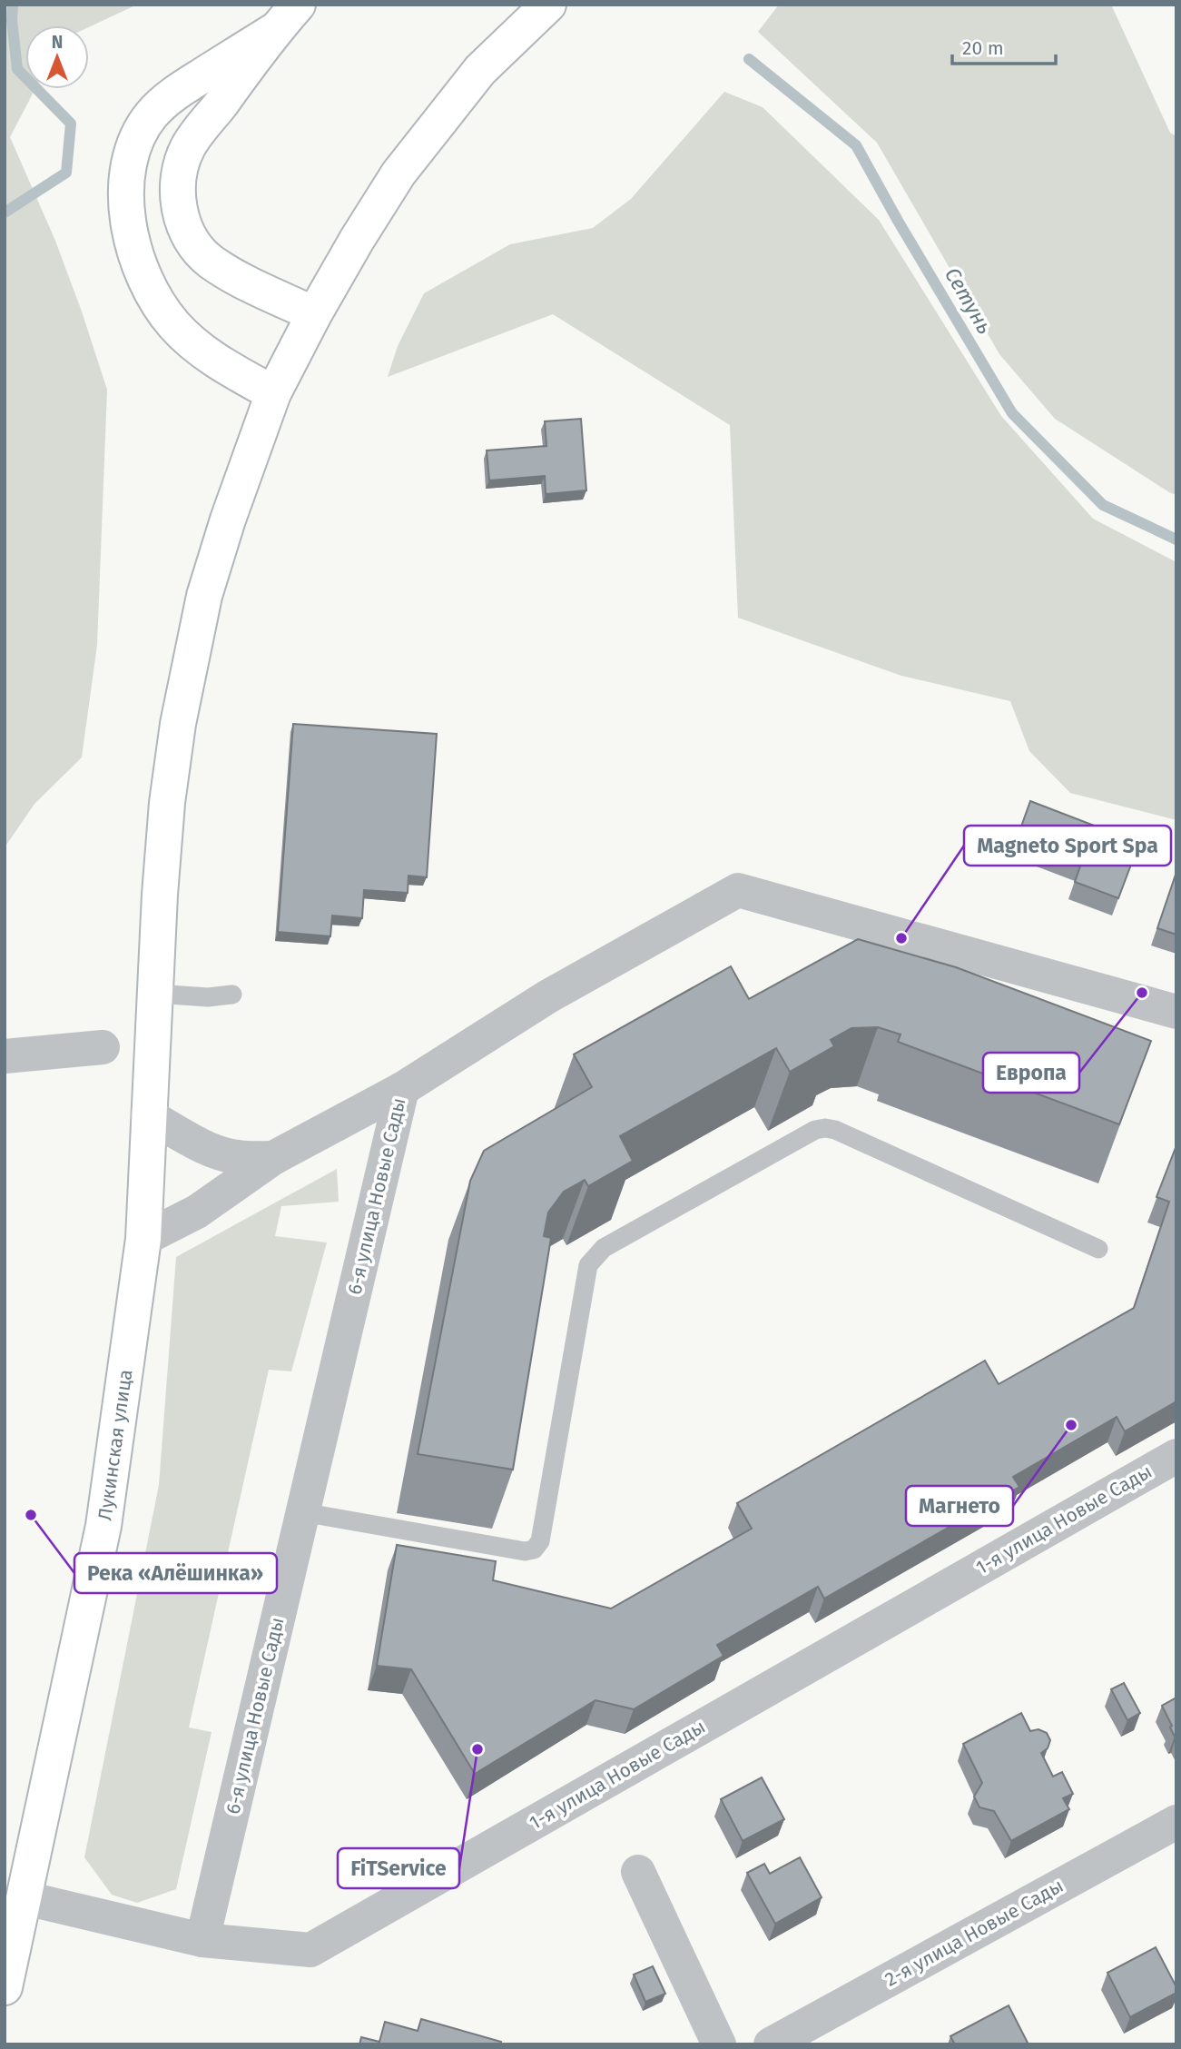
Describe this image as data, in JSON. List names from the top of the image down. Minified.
{"streets":{"main road":["Лукинская улица"],"street":["6-я улица Новые Сады","1-я улица Новые Сады","2-я улица Новые Сады"]},"crossings":[["6-я улица Новые Сады","1-я улица Новые Сады"],["Лукинская улица","1-я улица Новые Сады"]],"water":["Сетунь"],"places":["Magneto Sport Spa","Европа","Магнето","Река «Алёшинка»","FiTService"],"scale_bar":"20 m","north":"top"}
